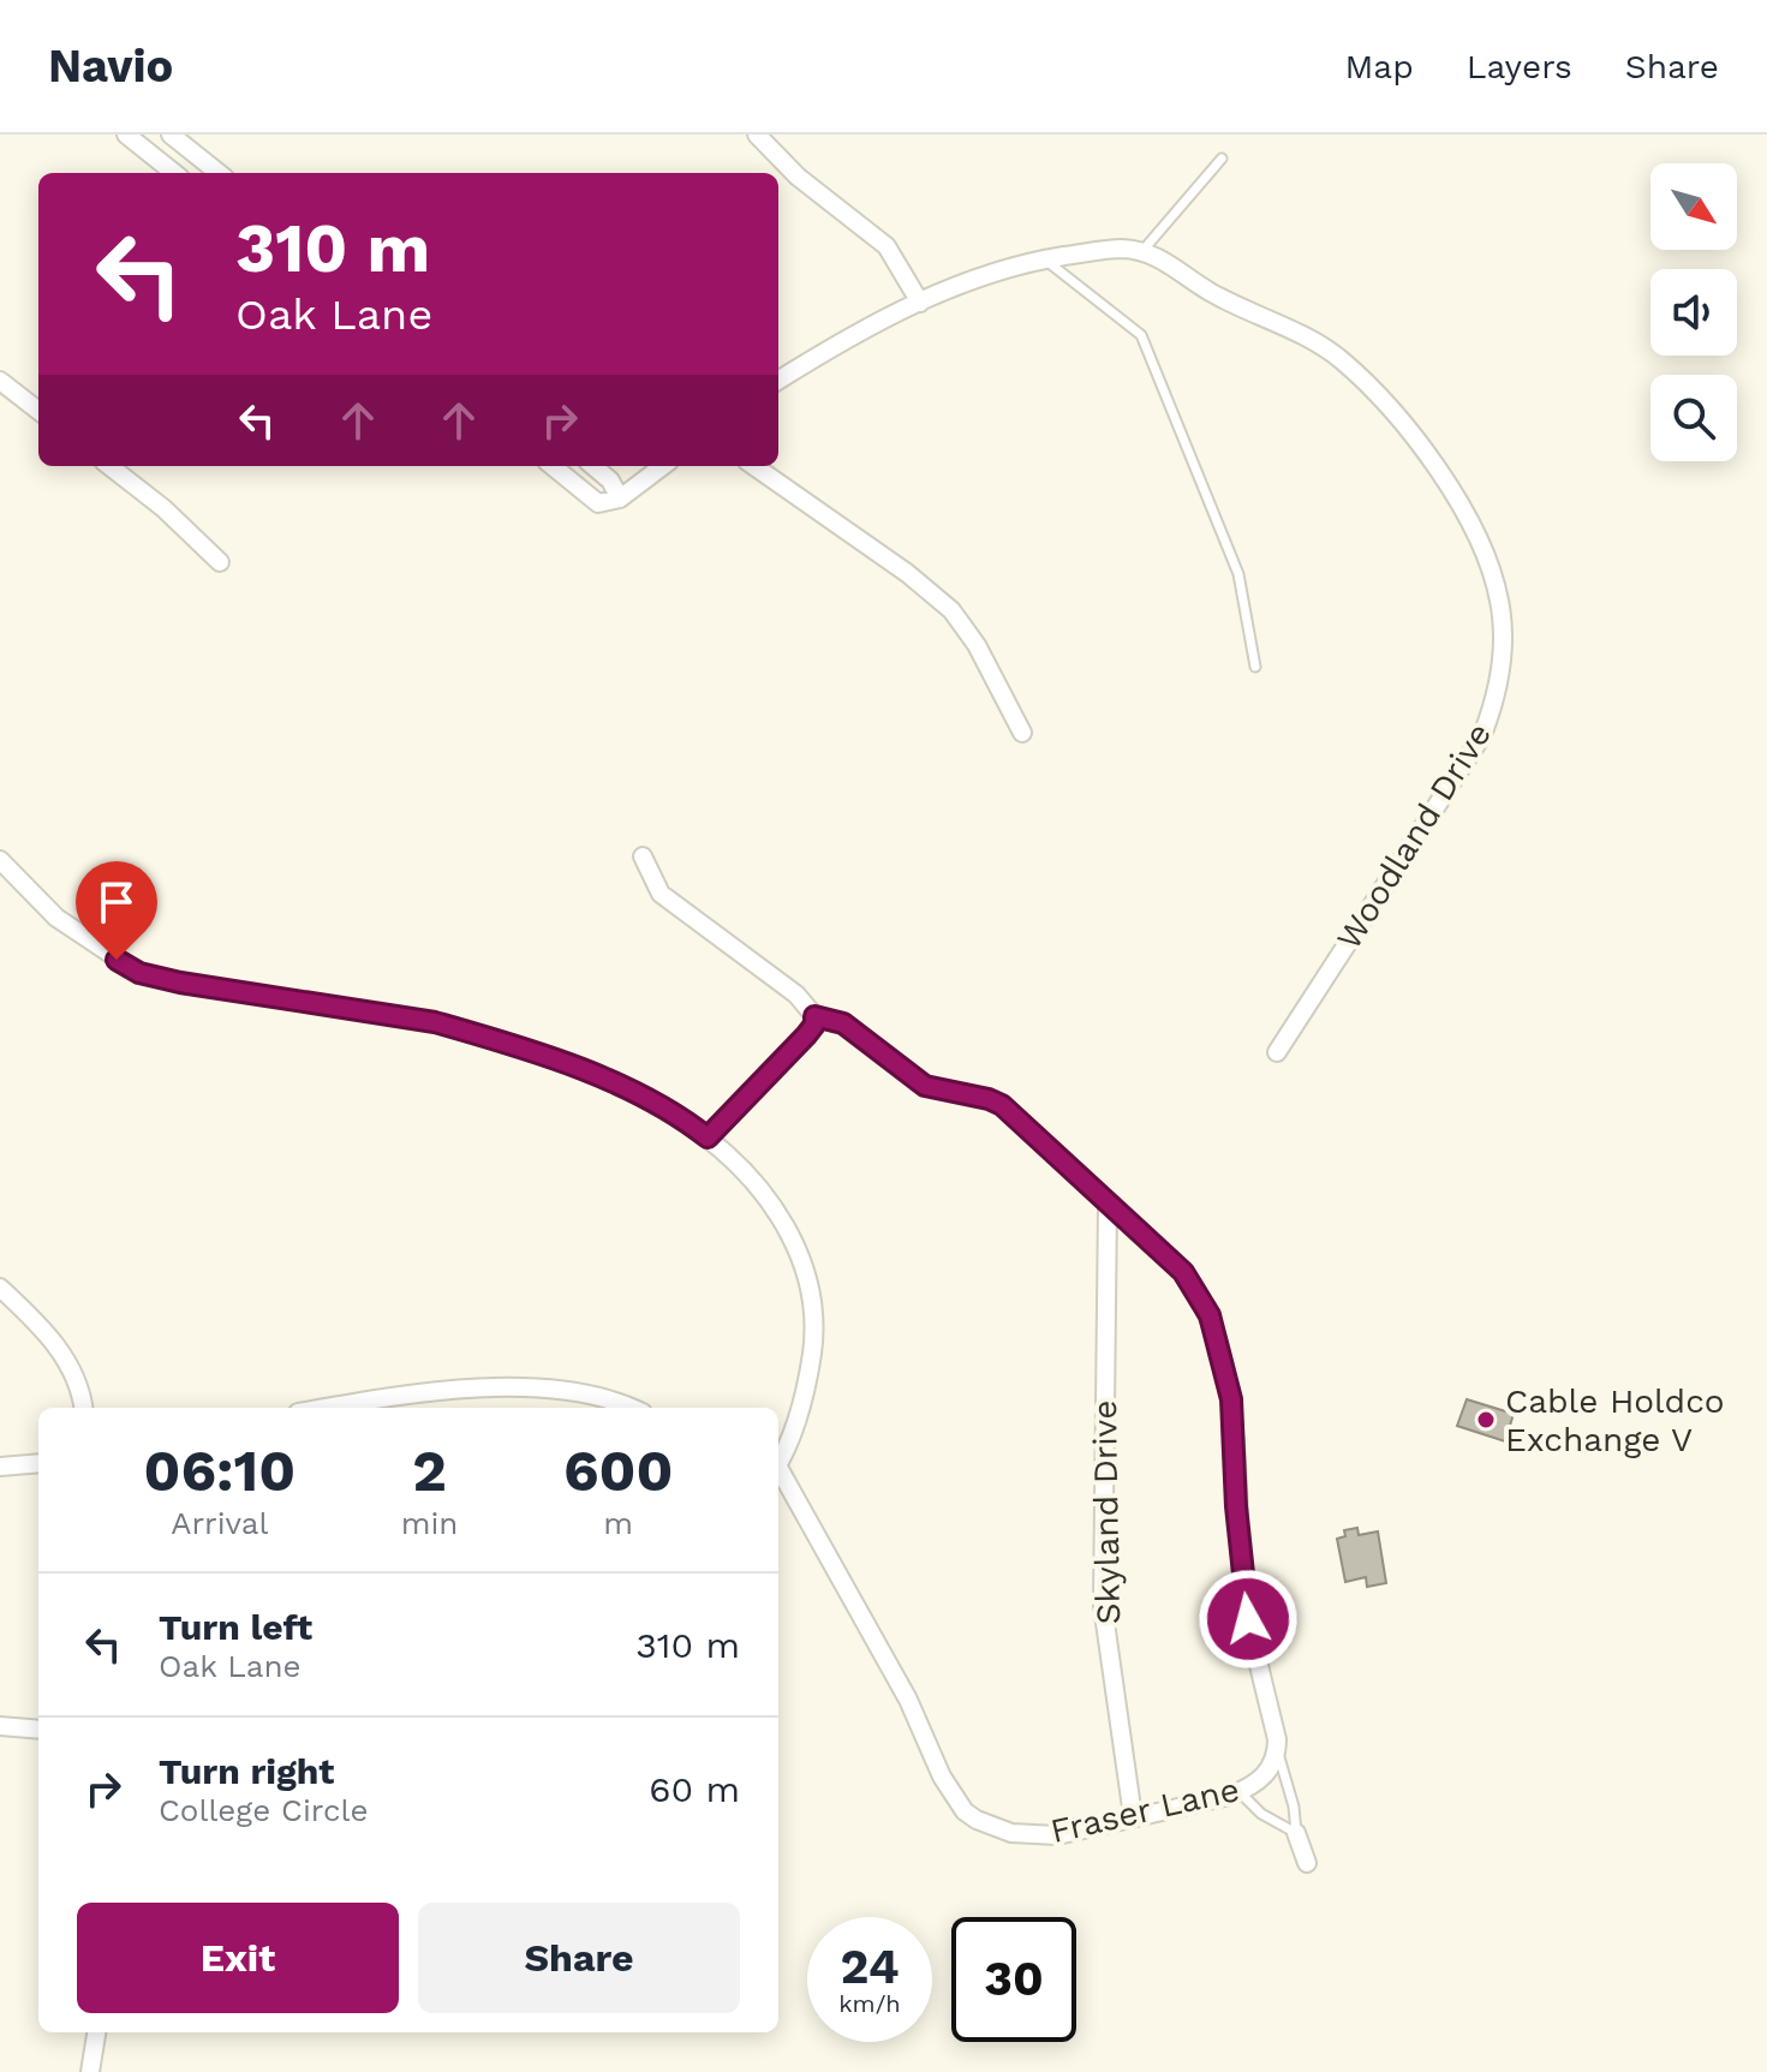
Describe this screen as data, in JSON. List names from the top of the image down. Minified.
{"streets":{"street":["Woodland Drive","Skyland Drive","Fraser Lane"]},"crossings":[["Skyland Drive","Fraser Lane"]],"places":["Cable Holdco Exchange V"],"north":"bottom right","page":{"header":"Navio","nav":["Map","Layers","Share"],"turn":["310 m","Oak Lane"],"eta":["06:10","Arrival","2","min","600","m"],"list":[{"name":"Turn left","note":"Oak Lane","value":"310 m"},{"name":"Turn right","note":"College Circle","value":"60 m"}],"buttons":["Exit","Share"],"speed":"24 km/h","limit":"30"}}
